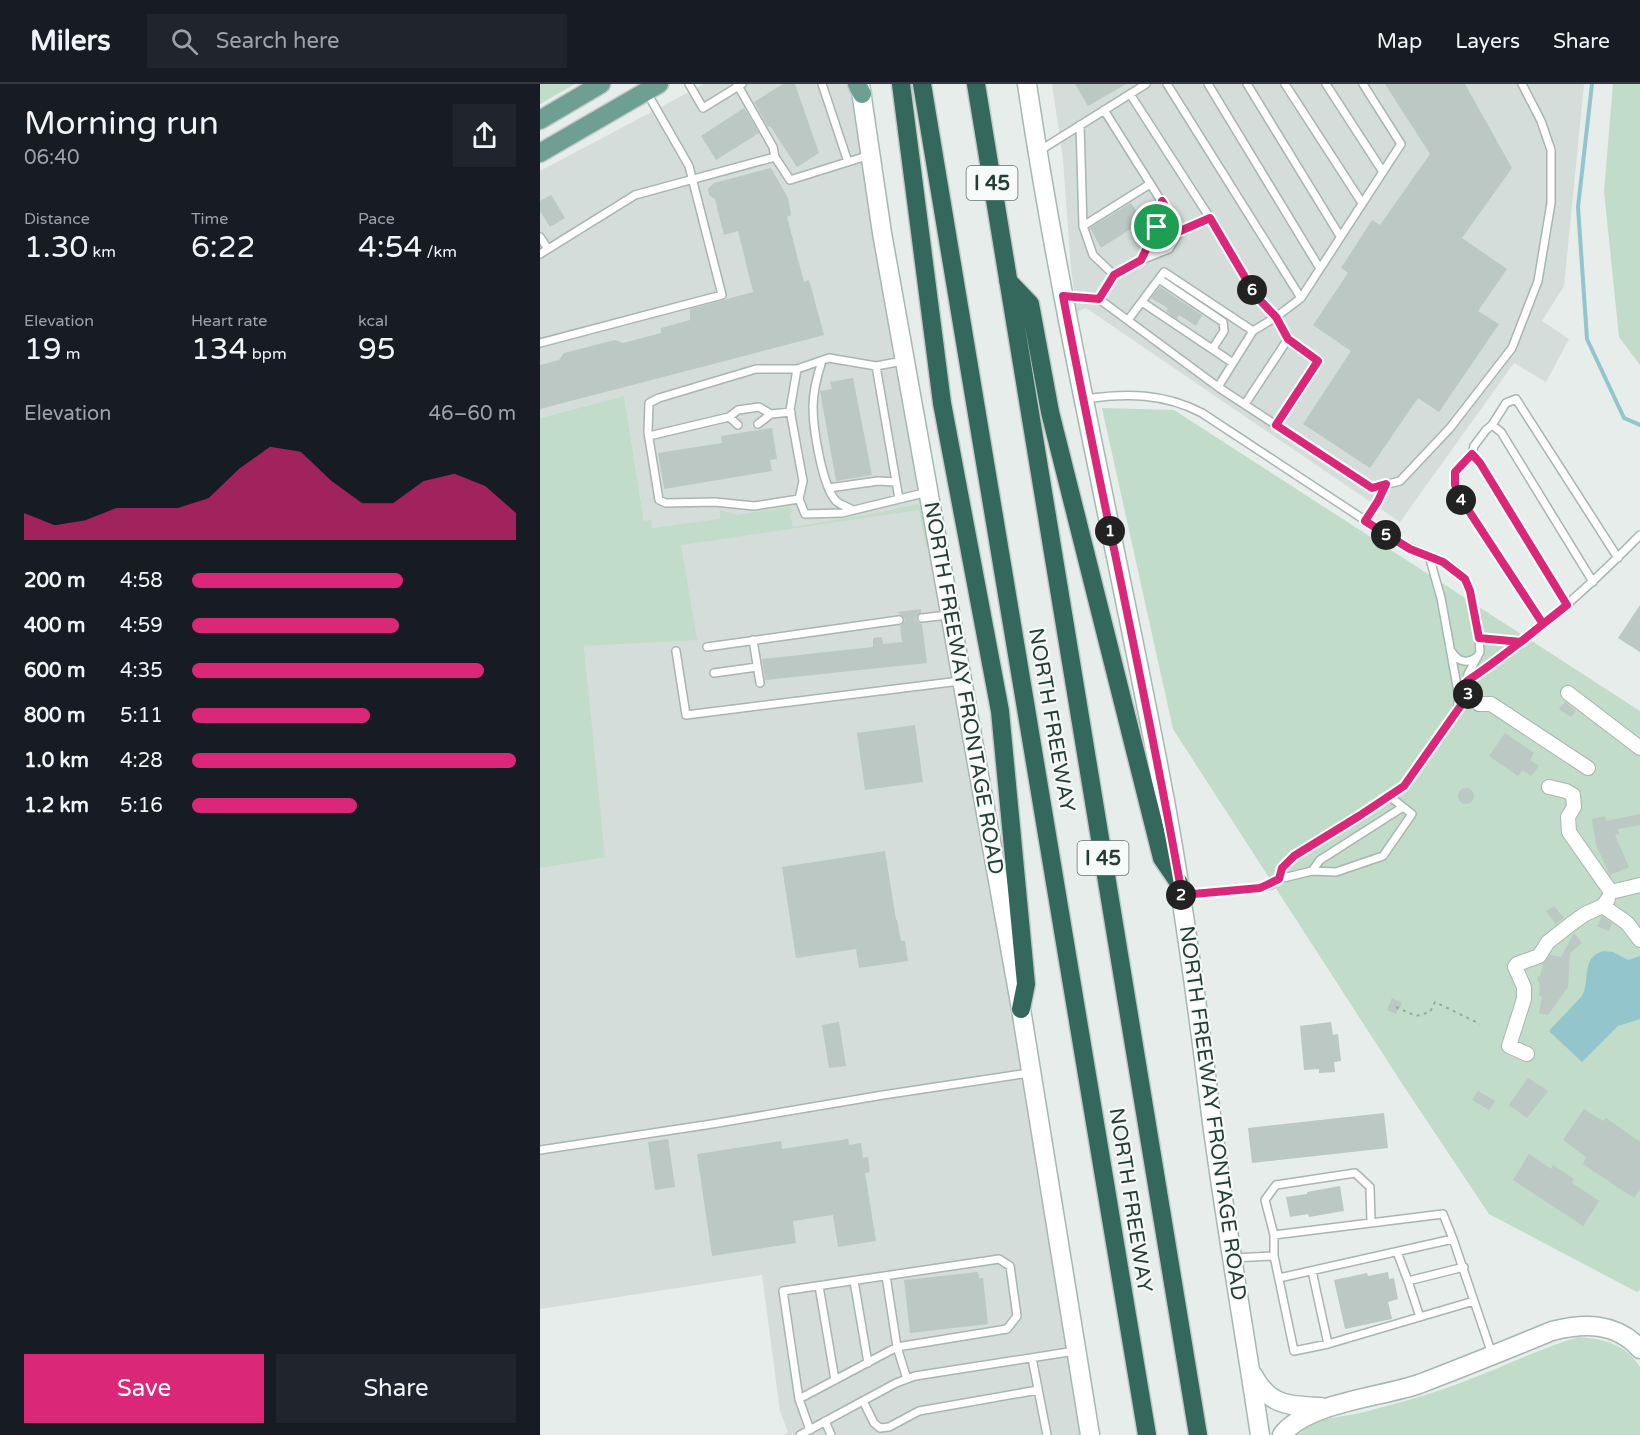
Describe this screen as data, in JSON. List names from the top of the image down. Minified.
{"streets":{"highway":["I 45","NORTH FREEWAY"],"main road":["NORTH FREEWAY FRONTAGE ROAD"]},"page":{"header":"Milers","search":"Search here","nav":["Map","Layers","Share"],"heading":["Morning run","06:40"],"stats":[["Distance","1.30 km"],["Time","6:22"],["Pace","4:54 /km"],["Elevation","19 m"],["Heart rate","134 bpm"],["kcal","95"]],"pins":["6","4","1","5","3","2"],"chart":["Elevation","46–60 m"],"list":[{"name":"200 m","note":"4:58"},{"name":"400 m","note":"4:59"},{"name":"600 m","note":"4:35"},{"name":"800 m","note":"5:11"},{"name":"1.0 km","note":"4:28"},{"name":"1.2 km","note":"5:16"}],"buttons":["Save","Share"]}}
